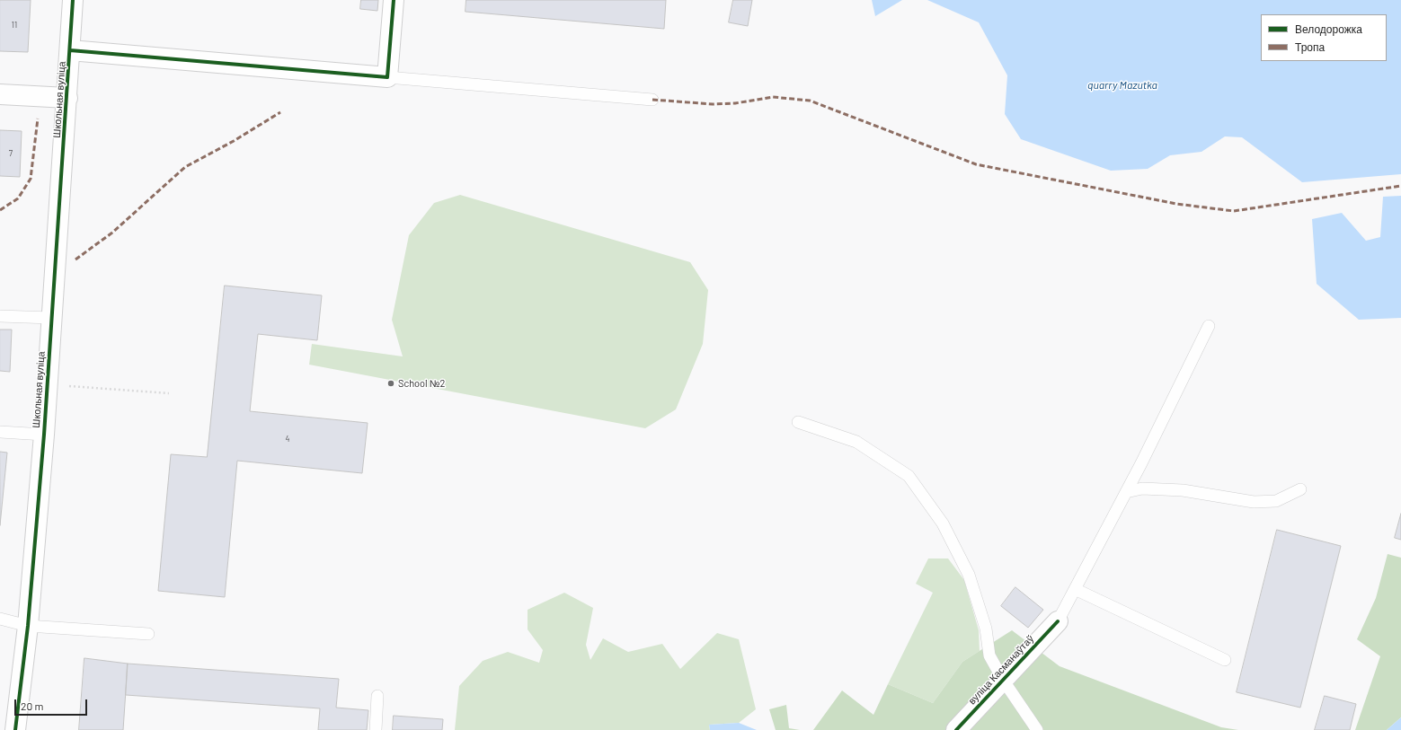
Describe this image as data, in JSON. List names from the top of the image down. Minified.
{"streets":{"street":["Школьная вуліца","вуліца Касманаўтаў"]},"water":["quarry Mazutka"],"places":["School №2"],"house_numbers":["11","7","4"],"legend":["Велодорожка","Тропа"],"scale_bar":"20 m"}
